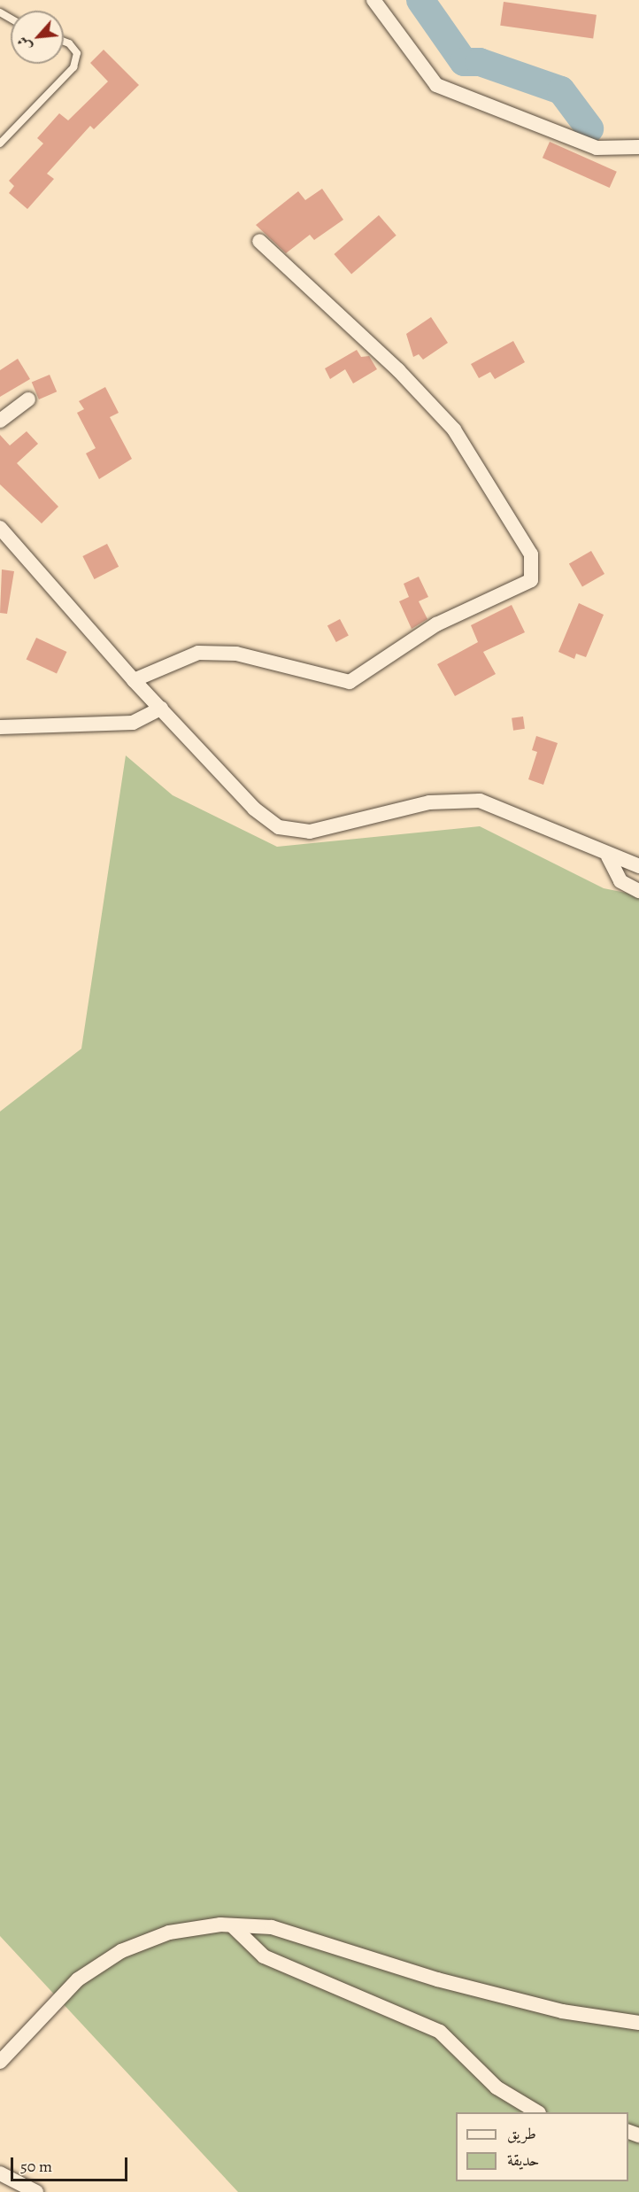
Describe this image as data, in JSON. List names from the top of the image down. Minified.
{"legend":["طريق","حديقة"],"scale_bar":"50 m","north":"bottom left"}
